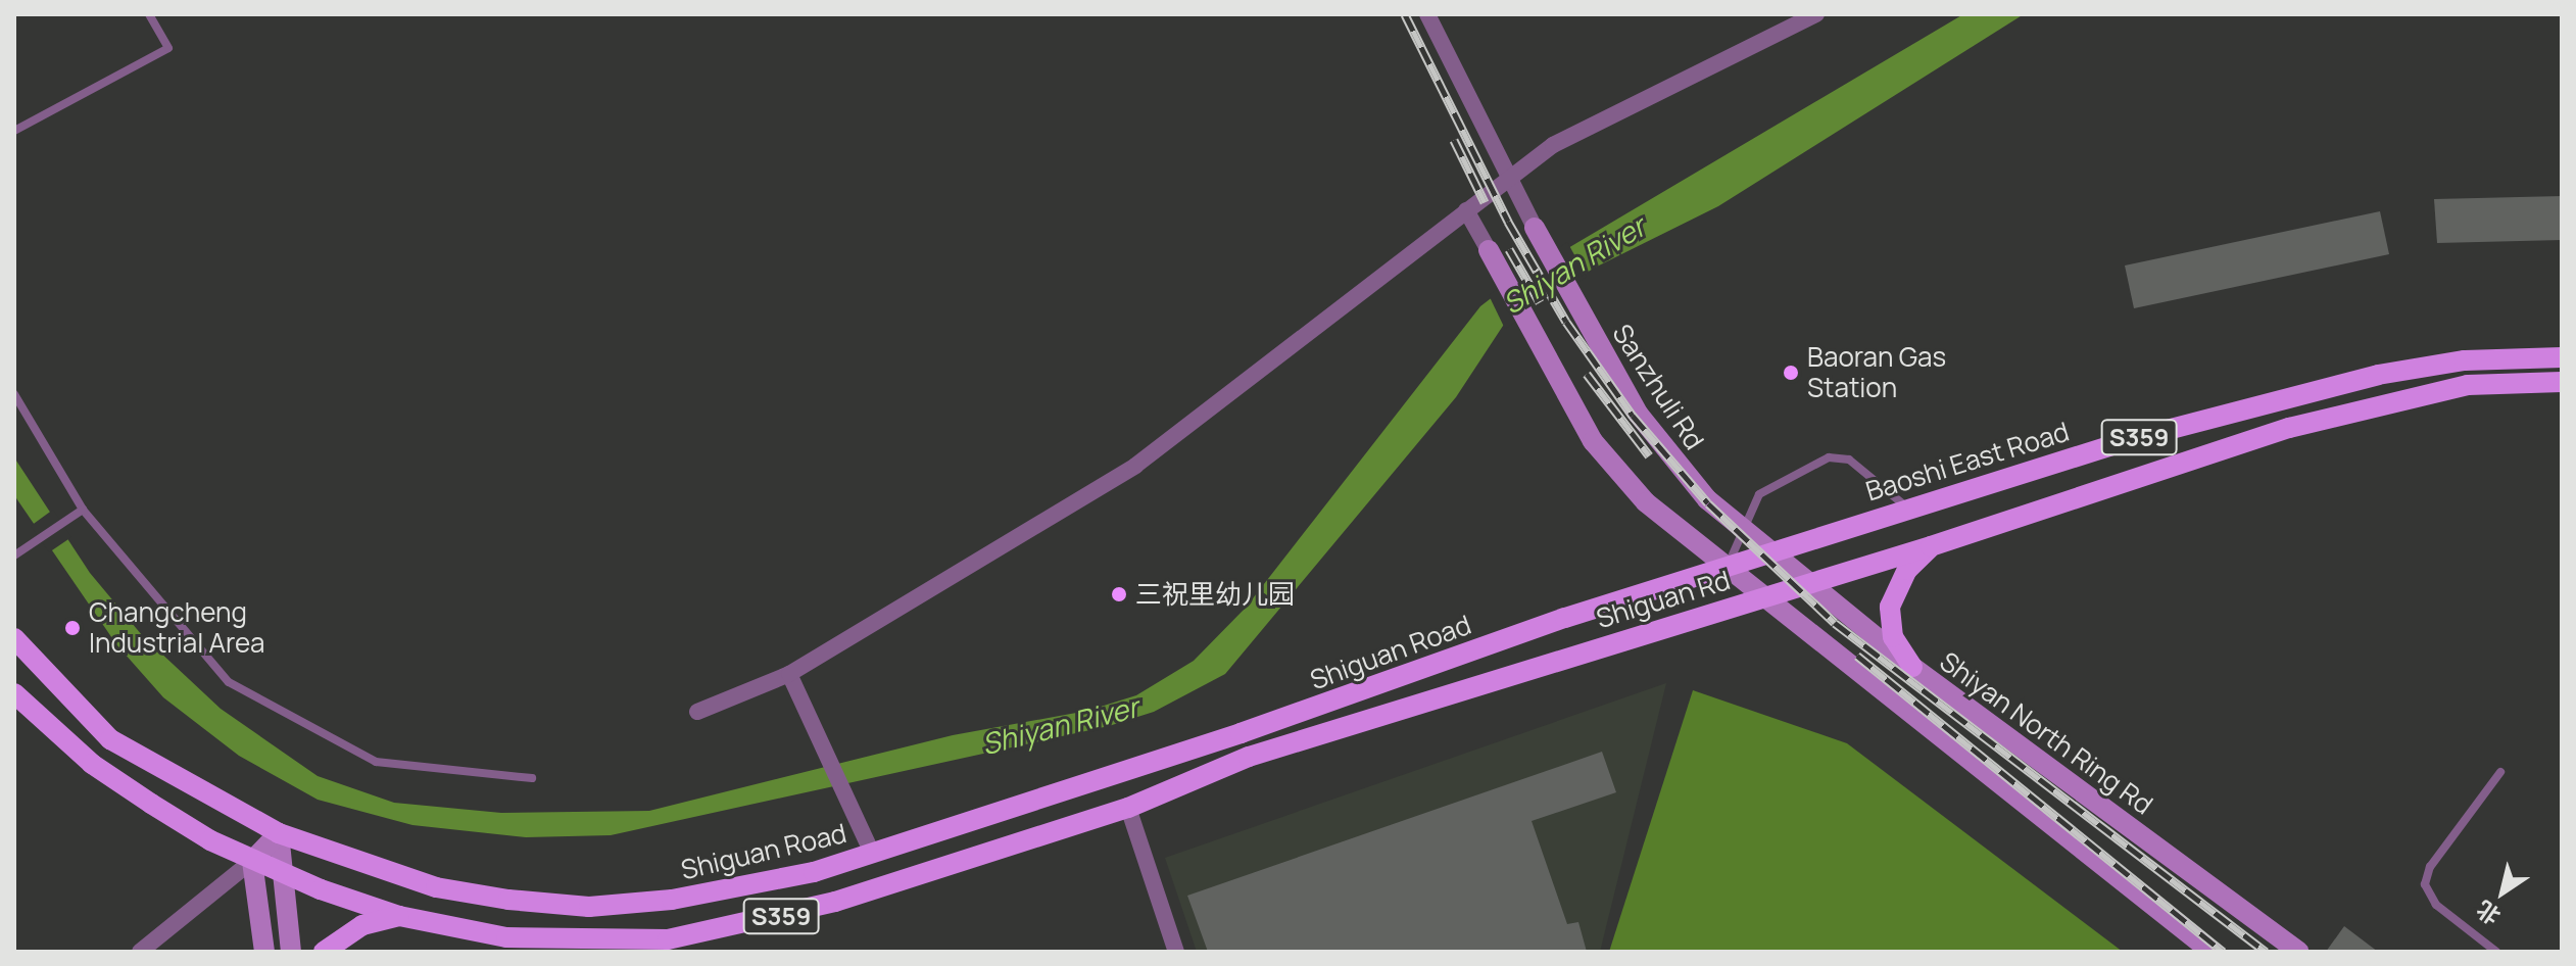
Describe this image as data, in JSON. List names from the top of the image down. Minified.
{"streets":{"main road":["Sanzhuli Rd","S359","Baoshi East Road","Shiguan Rd","Shiguan Road","Shiyan North Ring Rd"]},"crossings":[["Sanzhuli Rd","Baoshi East Road"],["Sanzhuli Rd","Shiyan North Ring Rd"],["S359","Shiguan Rd"],["S359","Shiyan North Ring Rd"],["Baoshi East Road","Shiguan Rd"],["Baoshi East Road","Shiyan North Ring Rd"],["Shiguan Rd","Shiguan Road"]],"water":["Shiyan River"],"places":["Baoran Gas Station","三祝里幼儿园","Changcheng Industrial Area"],"north":"bottom left"}
